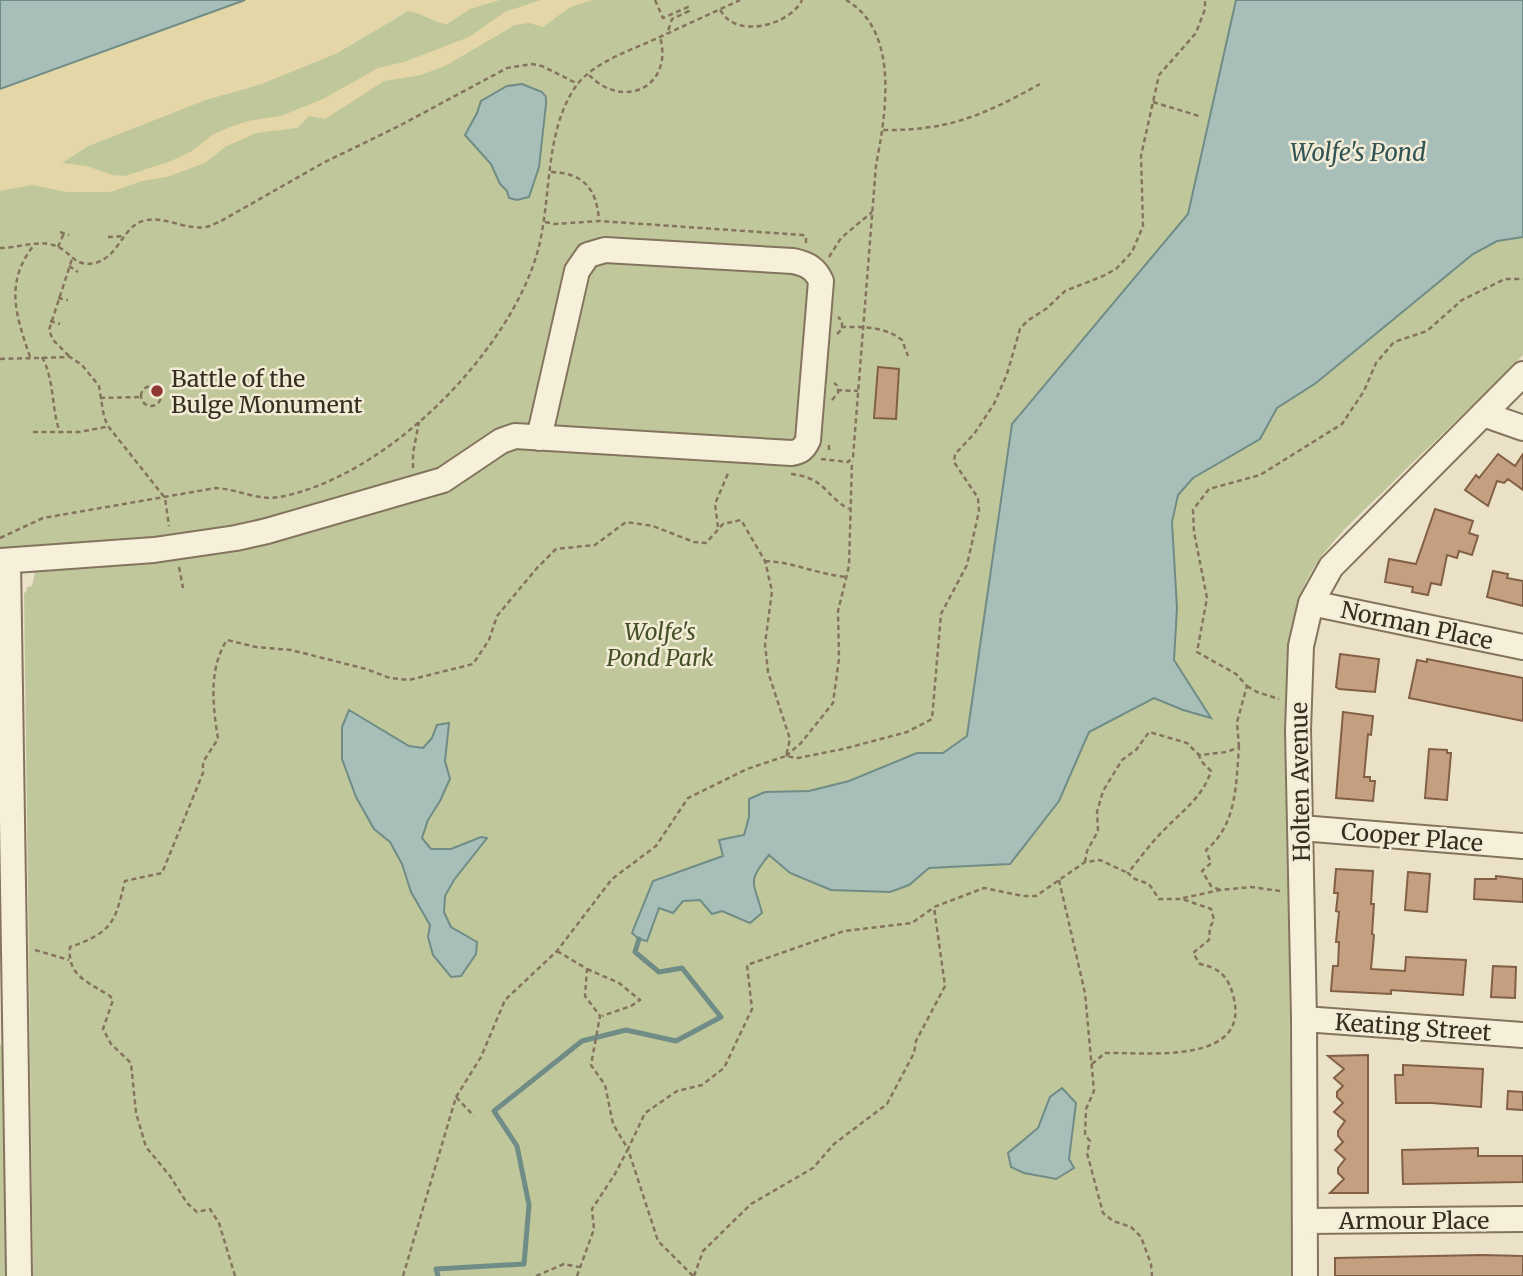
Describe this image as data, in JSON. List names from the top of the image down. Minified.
{"streets":{"street":["Norman Place","Holten Avenue","Cooper Place","Keating Street","Armour Place"]},"crossings":[["Norman Place","Holten Avenue"],["Holten Avenue","Cooper Place"],["Holten Avenue","Keating Street"],["Holten Avenue","Armour Place"]],"water":["Wolfe's Pond"],"parks":["Wolfe's Pond Park"],"places":["Battle of the Bulge Monument"]}
